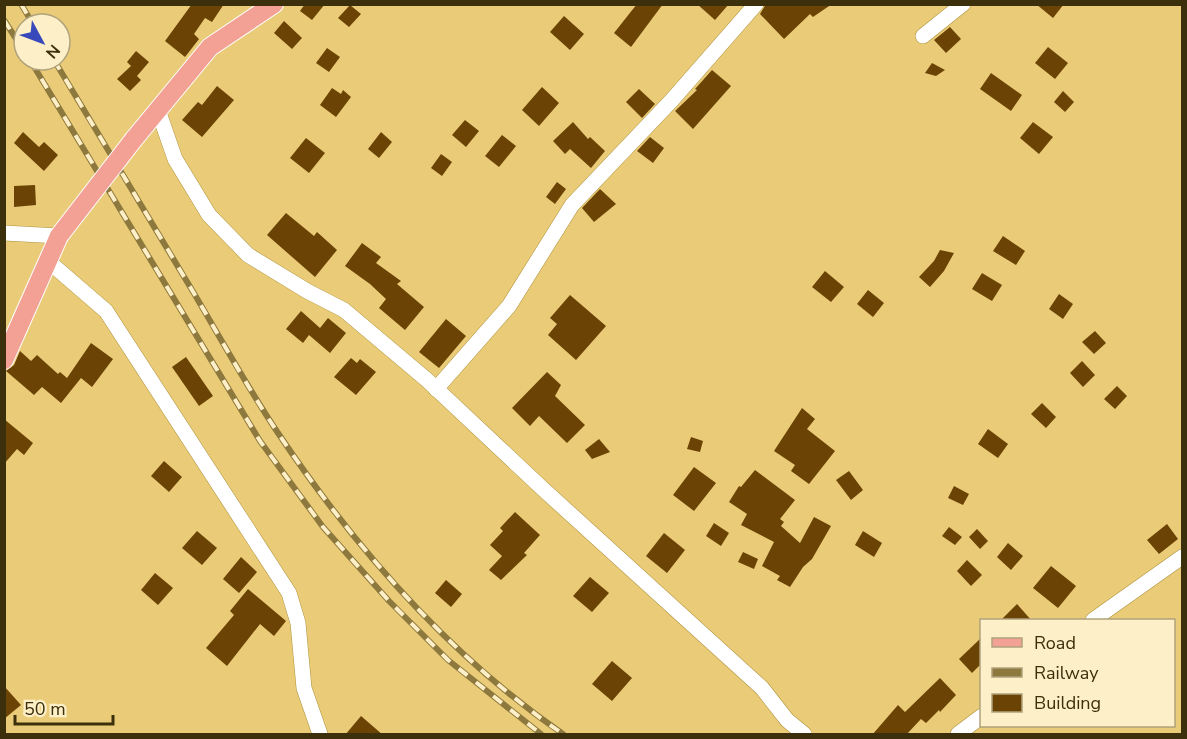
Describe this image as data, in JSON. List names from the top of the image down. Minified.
{"legend":["Road","Railway","Building"],"scale_bar":"50 m","north":"bottom right"}
